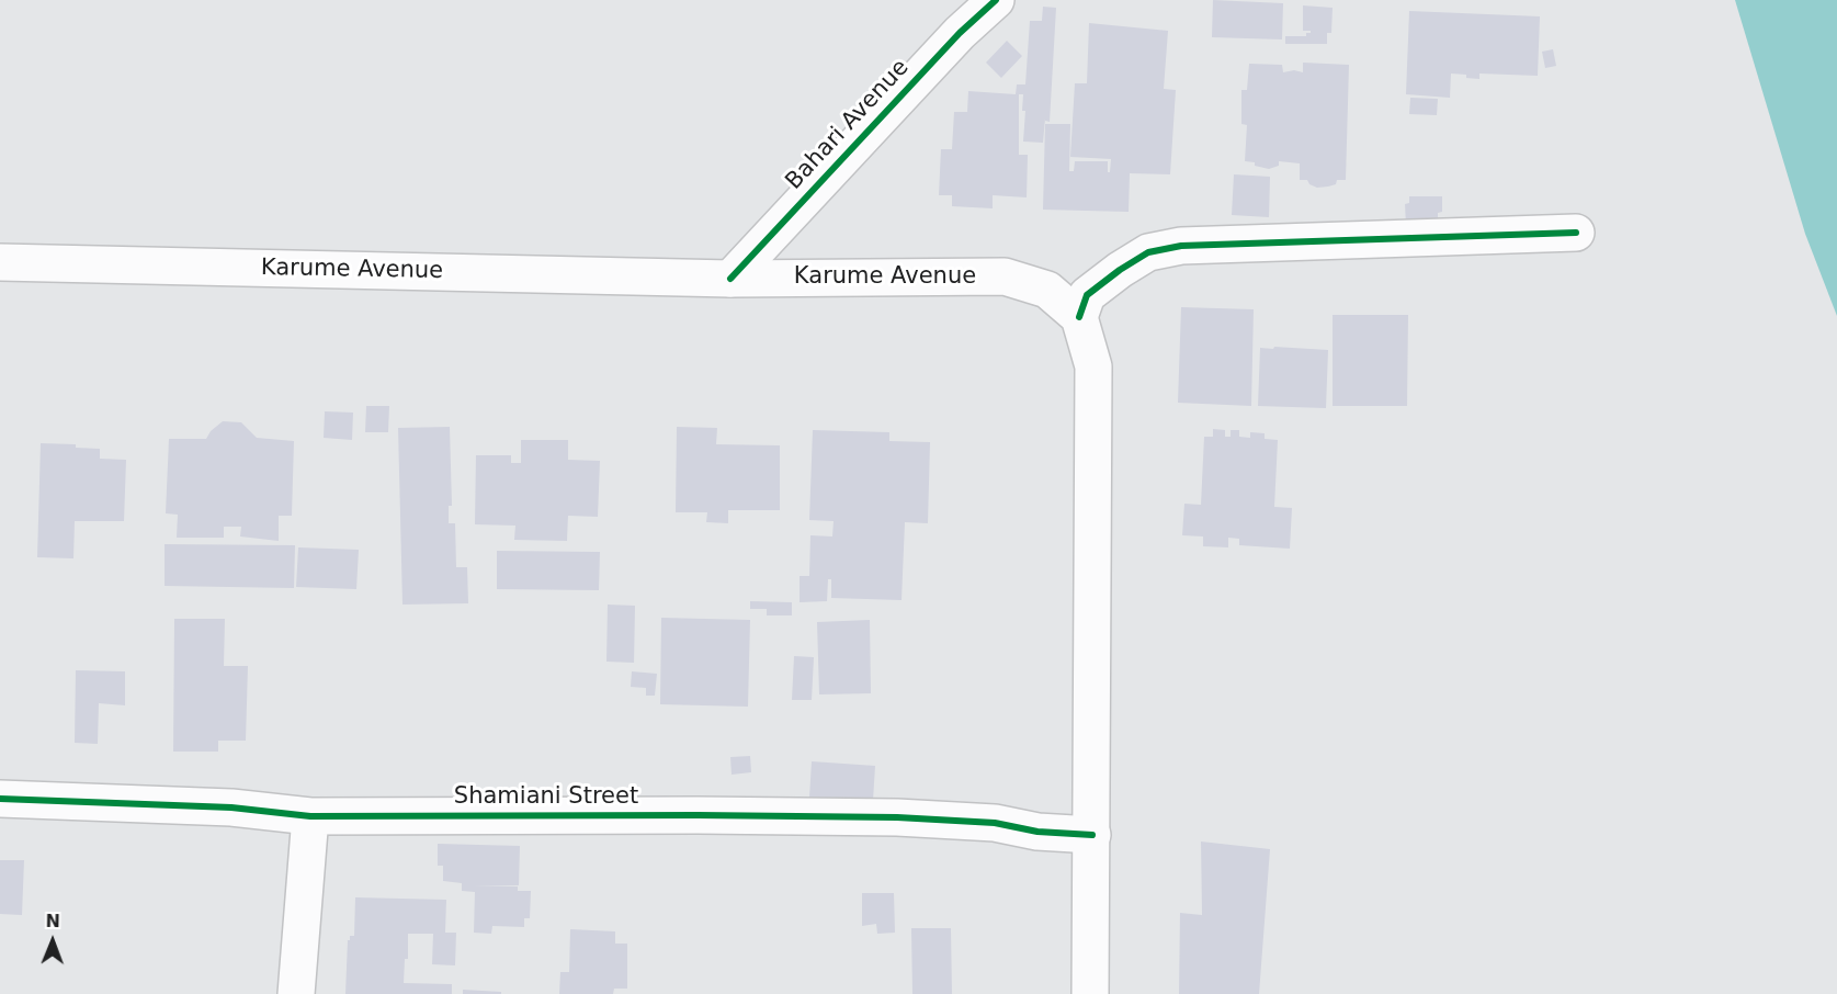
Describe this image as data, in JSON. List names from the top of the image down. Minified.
{"streets":{"street":["Bahari Avenue","Karume Avenue","Shamiani Street"]},"crossings":[["Bahari Avenue","Karume Avenue"]],"north":"top"}
